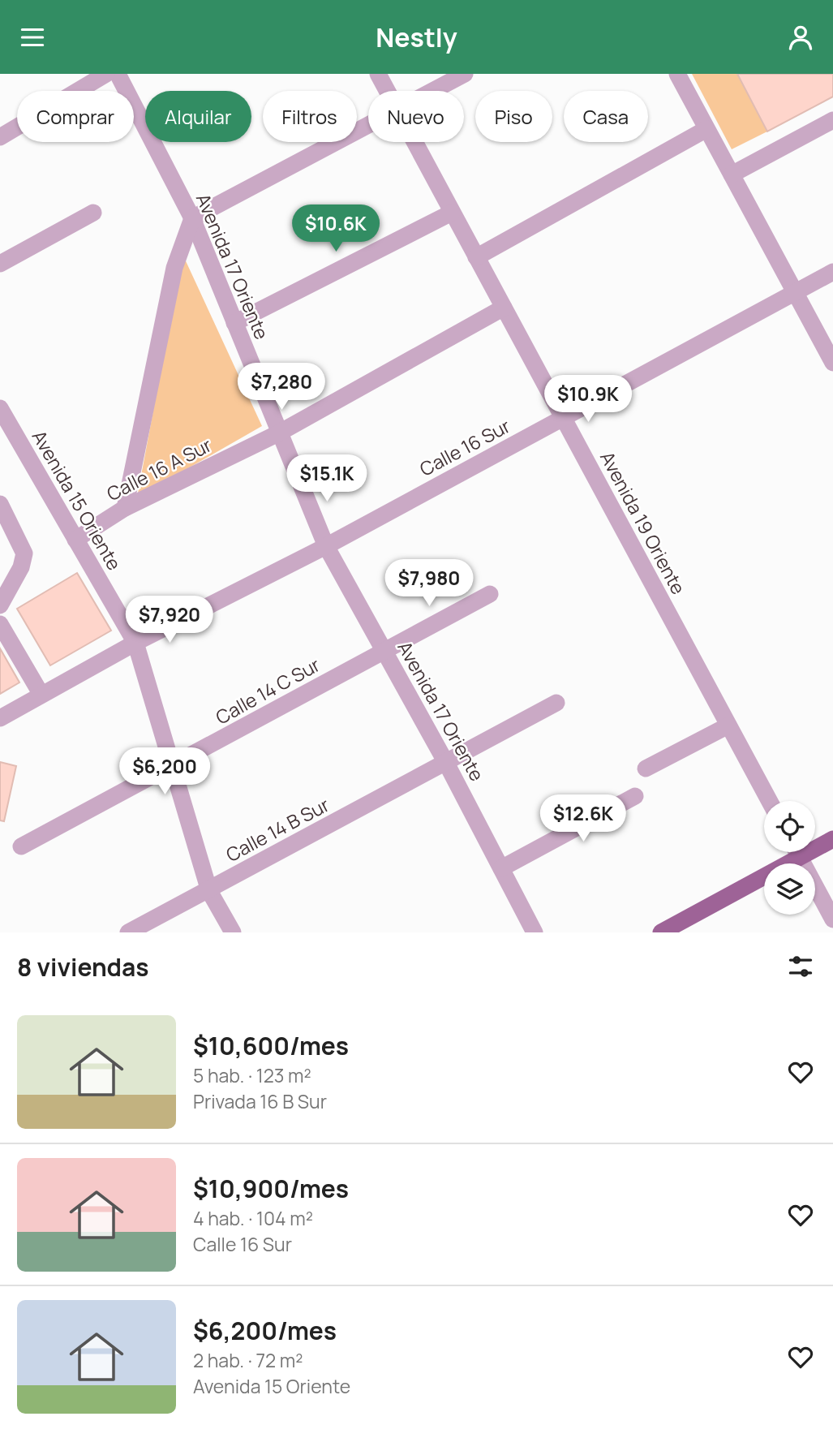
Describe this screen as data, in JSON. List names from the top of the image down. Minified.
{"streets":{"street":["Avenida 17 Oriente","Calle 16 Sur","Calle 16 A Sur","Avenida 15 Oriente","Avenida 19 Oriente","Calle 14 C Sur","Calle 14 B Sur"]},"crossings":[["Avenida 17 Oriente","Calle 16 Sur"],["Avenida 17 Oriente","Calle 16 A Sur"],["Avenida 17 Oriente","Calle 14 C Sur"],["Avenida 17 Oriente","Calle 14 B Sur"],["Calle 16 Sur","Avenida 15 Oriente"],["Calle 16 Sur","Avenida 19 Oriente"],["Calle 16 A Sur","Avenida 15 Oriente"],["Calle 16 A Sur","Avenida 19 Oriente"],["Avenida 15 Oriente","Calle 14 C Sur"],["Avenida 15 Oriente","Calle 14 B Sur"]],"page":{"header":"Nestly","chip":["Comprar","Alquilar","Filtros","Nuevo","Piso","Casa"],"price":["$10.6K","$7,280","$10.9K","$15.1K","$7,980","$7,920","$6,200","$12.6K"],"heading":"8 viviendas","list":[{"name":"$10,600/mes","note":"5 hab. · 123 m² · Privada 16 B Sur"},{"name":"$10,900/mes","note":"4 hab. · 104 m² · Calle 16 Sur"},{"name":"$6,200/mes","note":"2 hab. · 72 m² · Avenida 15 Oriente"}]}}
